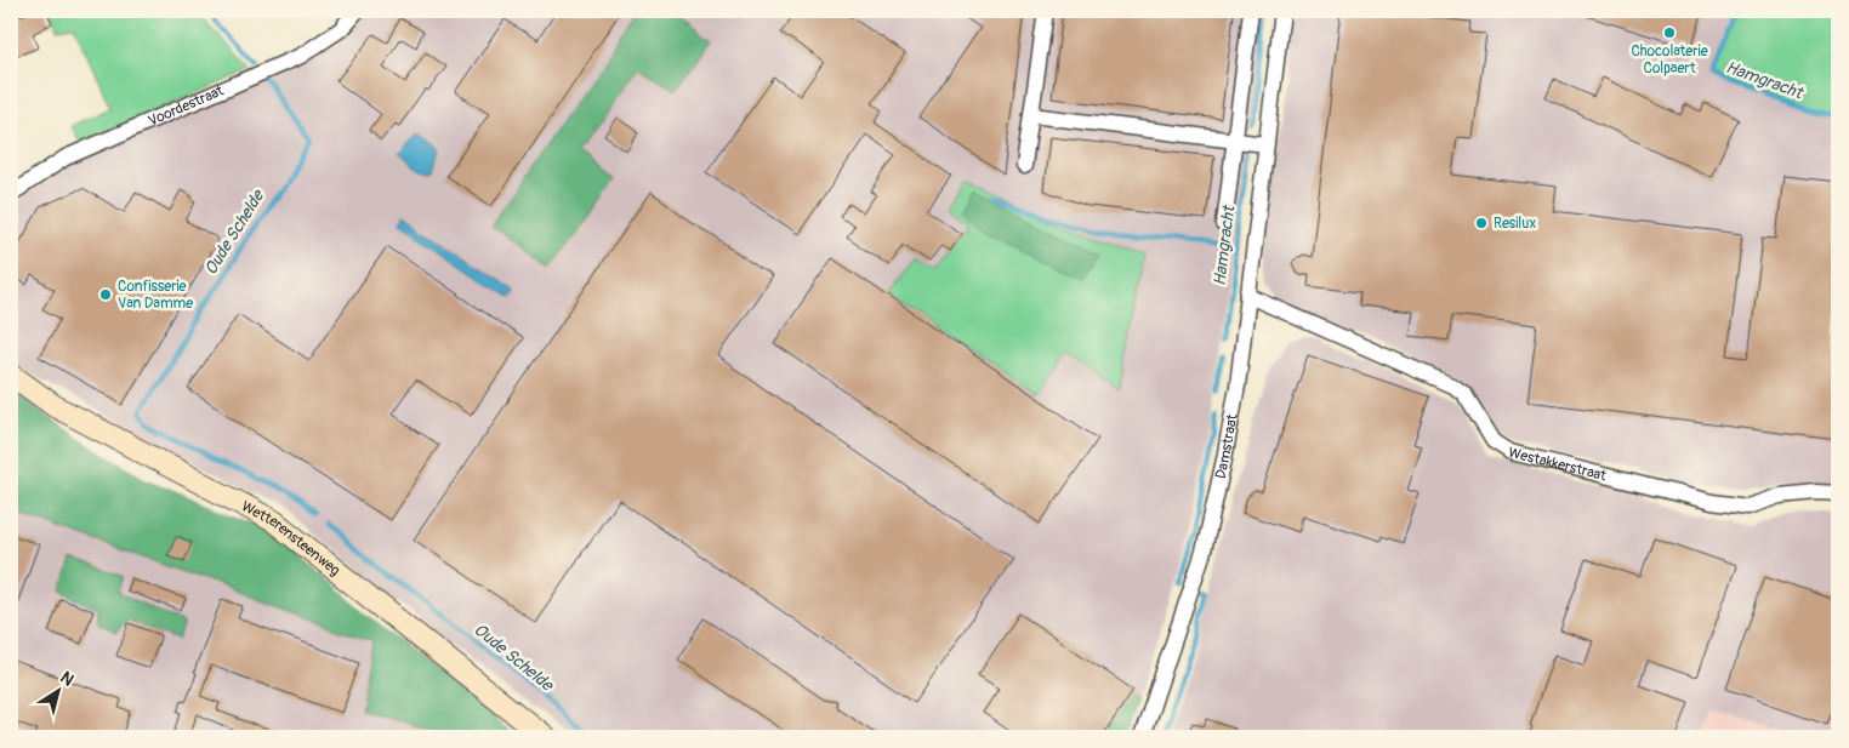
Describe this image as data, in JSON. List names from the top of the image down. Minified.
{"streets":{"street":["Voordestraat","Damstraat","Westakkerstraat","Wetterensteenweg"]},"crossings":[["Damstraat","Westakkerstraat"]],"water":["Hamgracht","Oude Schelde"],"places":["Chocolaterie Colpaert","Resilux","Confisserie Van Damme"],"north":"top right"}
